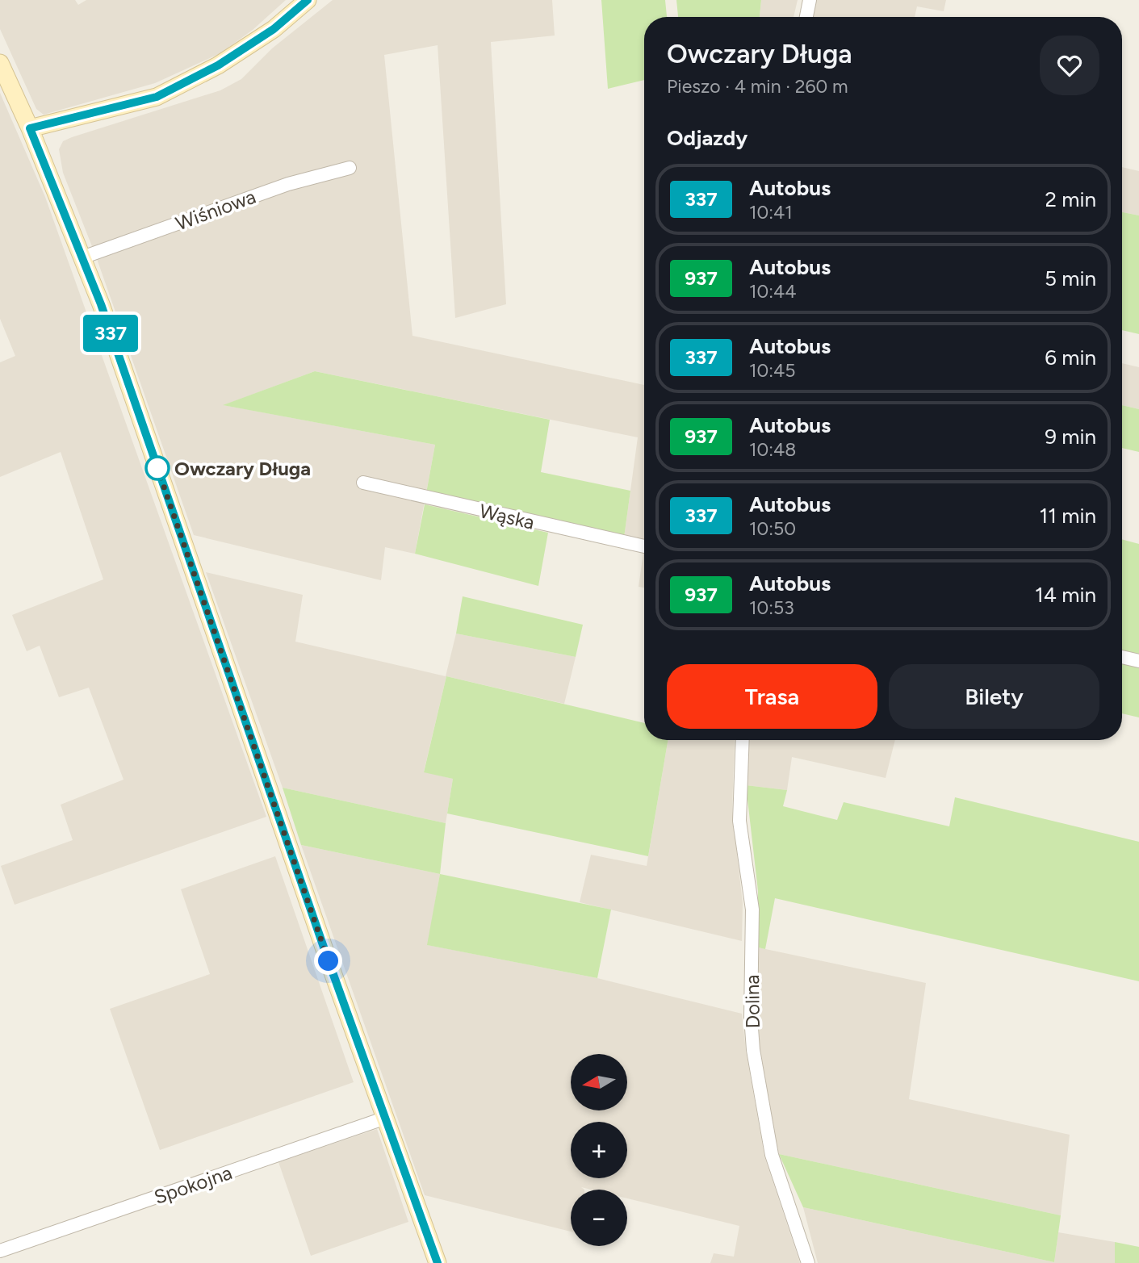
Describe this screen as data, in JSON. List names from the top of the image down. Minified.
{"streets":{"street":["Wiśniowa","Wąska","Dolina","Spokojna"]},"places":["Owczary Długa"],"lines":["bus line 337"],"north":"left","page":{"on_map":"337","heading":[["Owczary Długa","Pieszo · 4 min · 260 m"],"Odjazdy"],"list":[{"mark":"337","name":"Autobus","note":"10:41","value":"2 min"},{"mark":"937","name":"Autobus","note":"10:44","value":"5 min"},{"mark":"337","name":"Autobus","note":"10:45","value":"6 min"},{"mark":"937","name":"Autobus","note":"10:48","value":"9 min"},{"mark":"337","name":"Autobus","note":"10:50","value":"11 min"},{"mark":"937","name":"Autobus","note":"10:53","value":"14 min"}],"buttons":["Trasa","Bilety"],"map_buttons":["+","−"]}}
